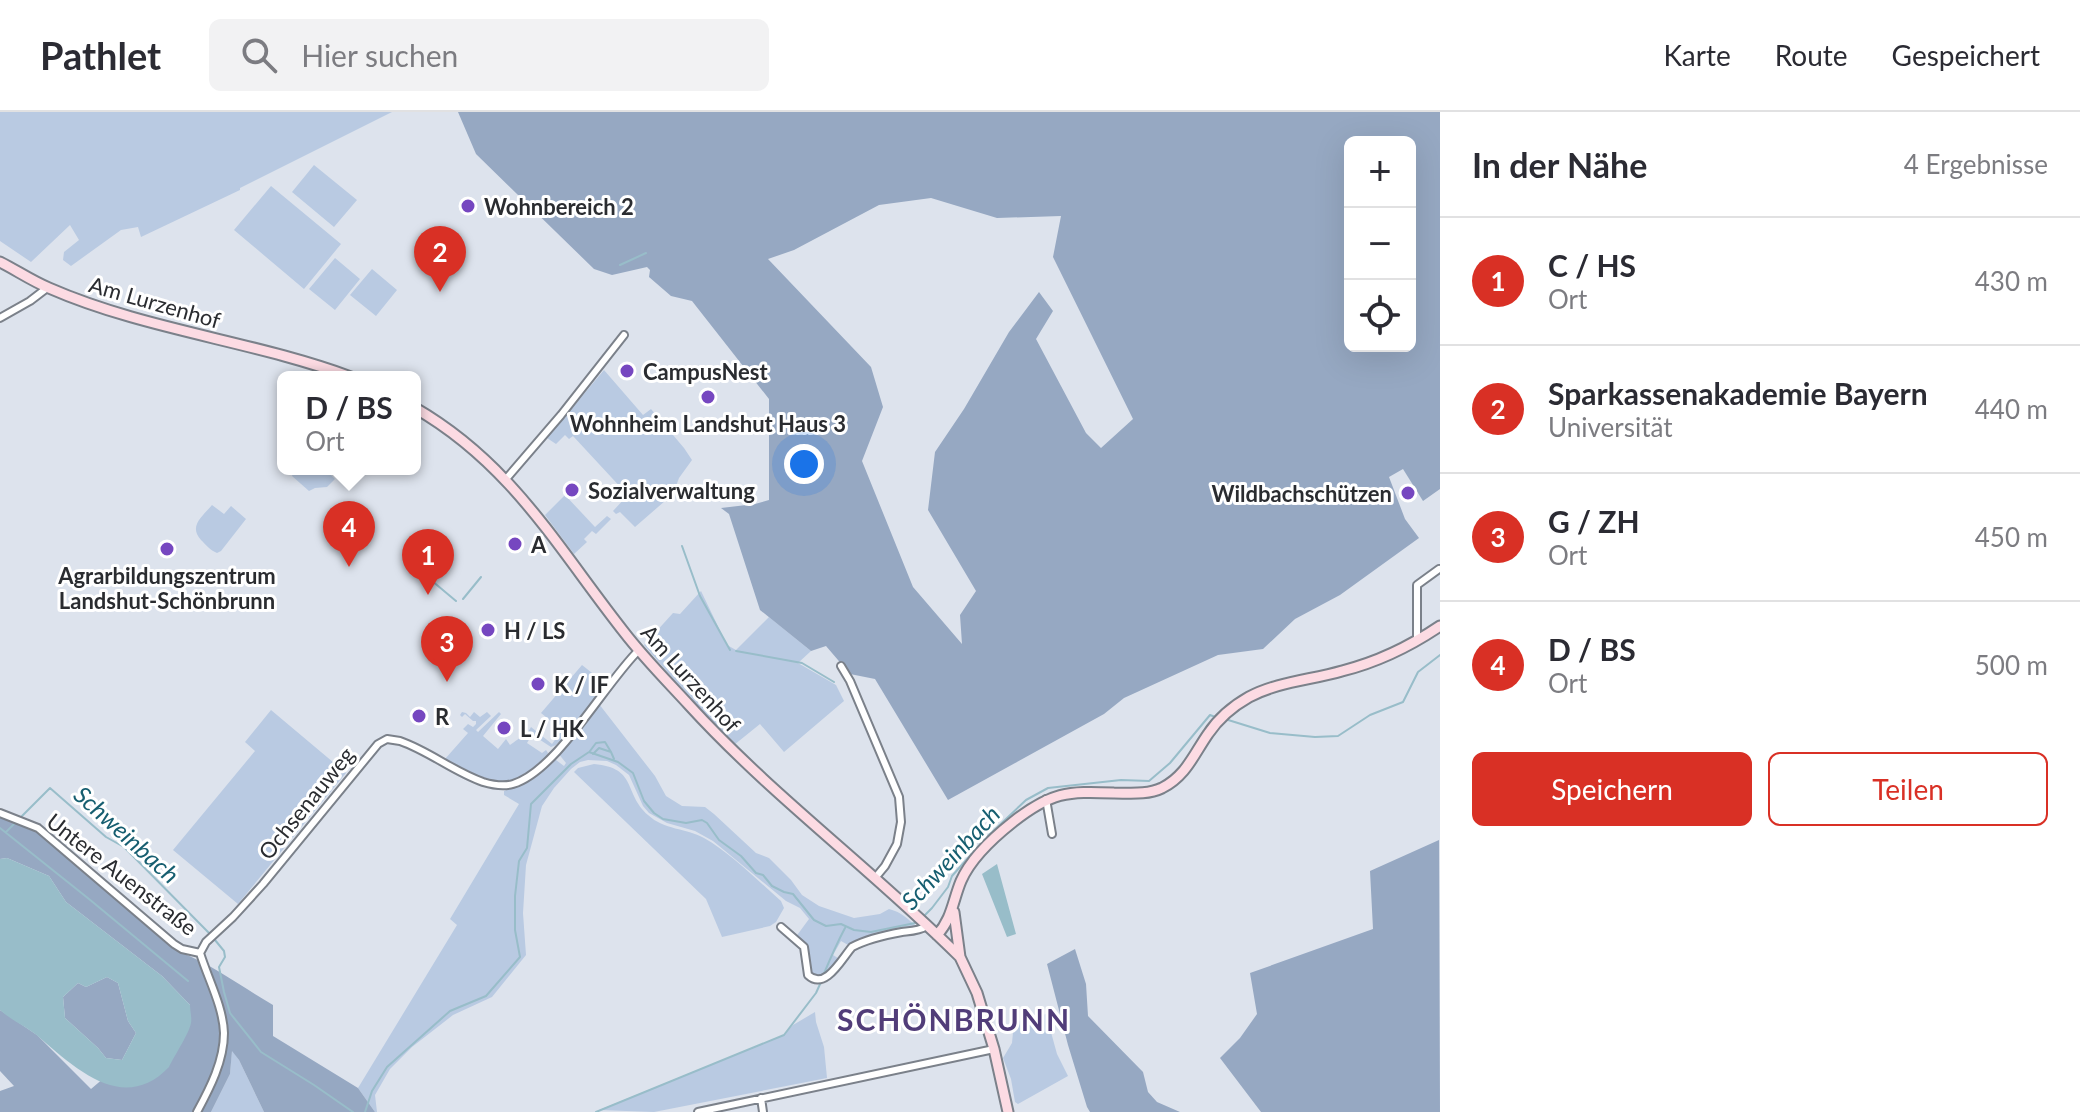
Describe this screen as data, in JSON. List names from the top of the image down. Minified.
{"streets":{"street":["Am Lurzenhof","Ochsenauweg","Untere Auenstraße"]},"crossings":[["Am Lurzenhof","Ochsenauweg"],["Ochsenauweg","Untere Auenstraße"]],"districts":["SCHÖNBRUNN"],"water":["Schweinbach"],"places":["Wohnbereich 2","CampusNest","Wohnheim Landshut Haus 3","Sozialverwaltung","Wildbachschützen","A","Agrarbildungszentrum Landshut-Schönbrunn","H / LS","K / IF","R","L / HK"],"page":{"header":"Pathlet","search":"Hier suchen","nav":["Karte","Route","Gespeichert"],"heading":["In der Nähe","4 Ergebnisse"],"map_buttons":["+","−"],"list":[{"mark":"1","name":"C / HS","note":"Ort","value":"430 m"},{"mark":"2","name":"Sparkassenakademie Bayern","note":"Universität","value":"440 m"},{"mark":"3","name":"G / ZH","note":"Ort","value":"450 m"},{"mark":"4","name":"D / BS","note":"Ort","value":"500 m"}],"pins":["2","4","1","3"],"popup":["D / BS","Ort"],"buttons":["Speichern","Teilen"]}}
